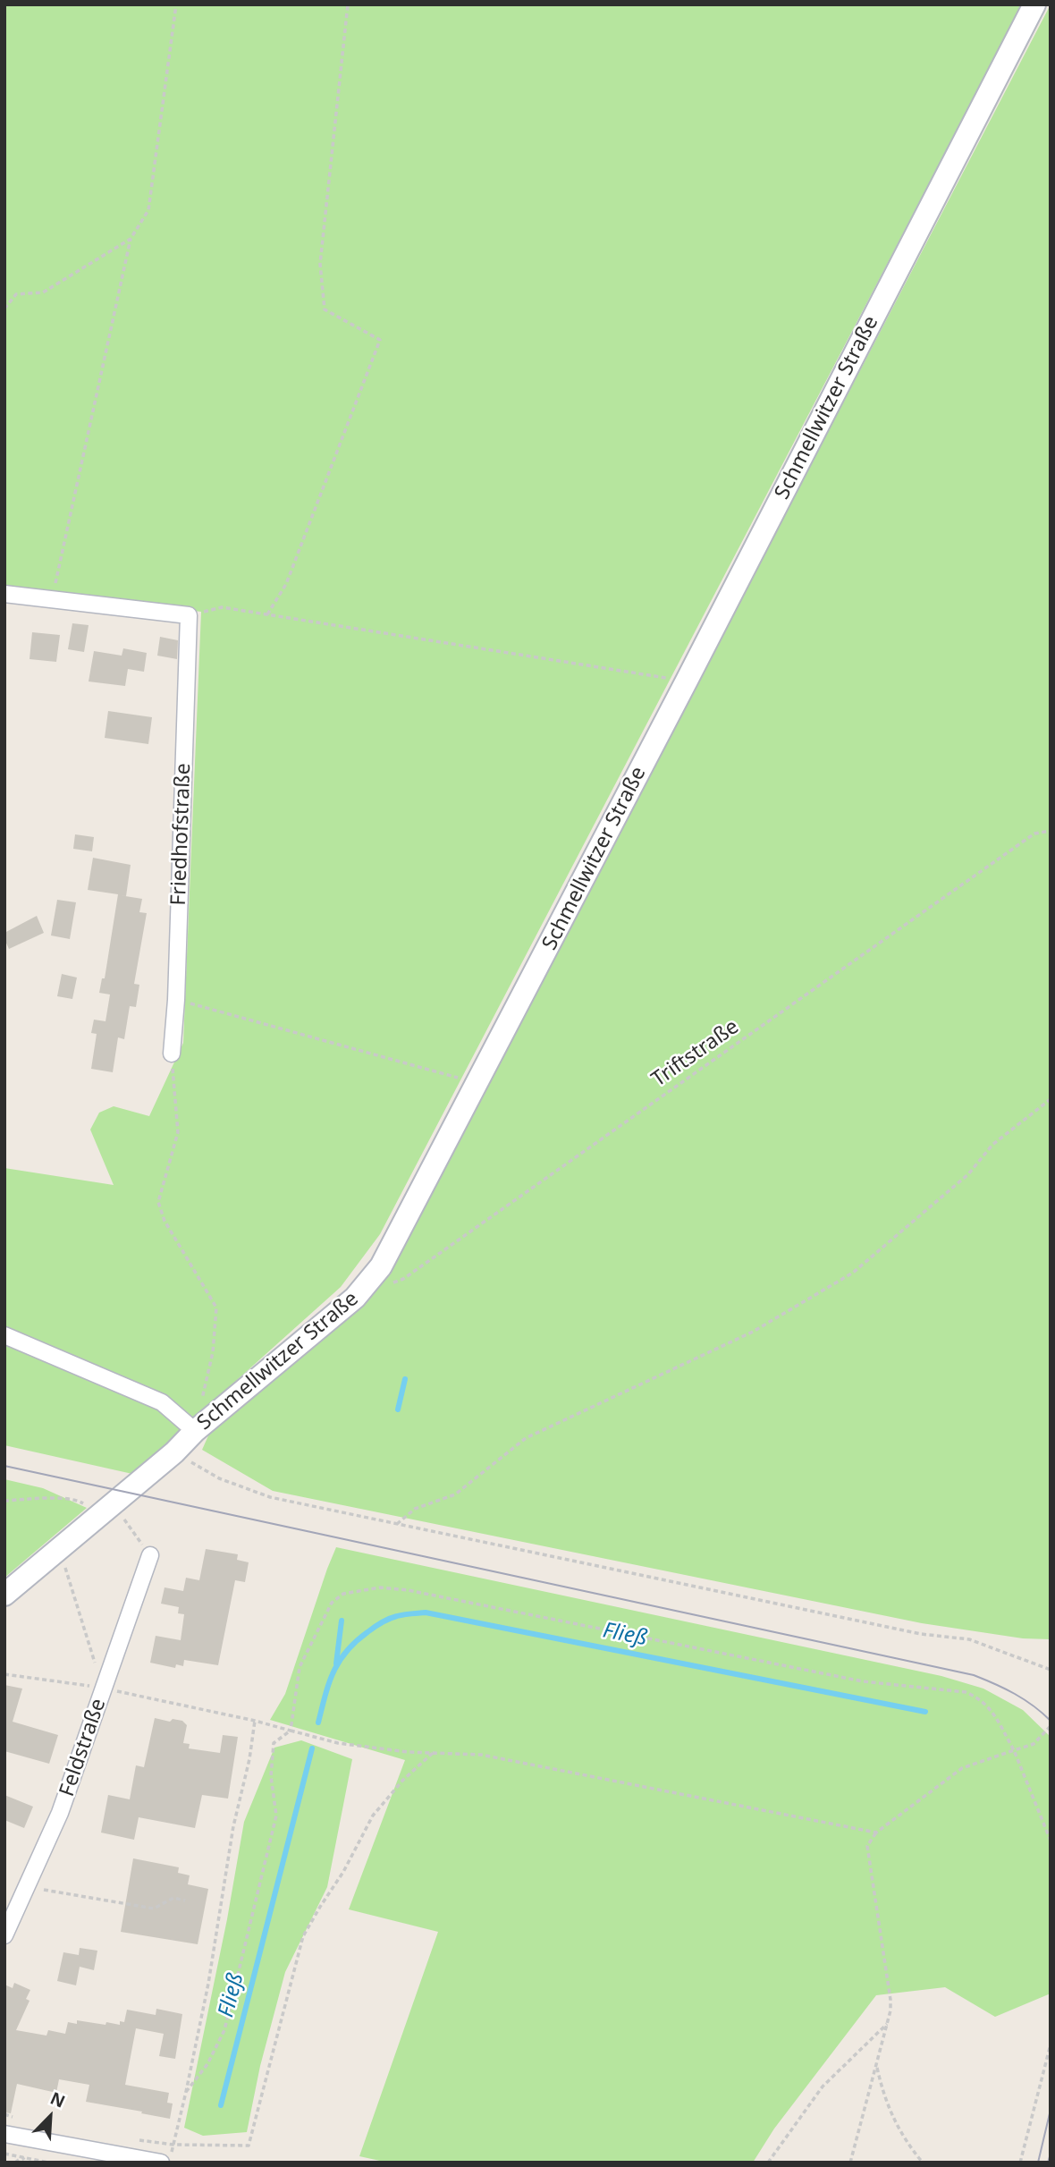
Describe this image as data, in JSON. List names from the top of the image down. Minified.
{"streets":{"street":["Schmellwitzer Straße","Friedhofstraße","Feldstraße"],"path":["Triftstraße"]},"water":["Fließ"],"north":"top right"}
